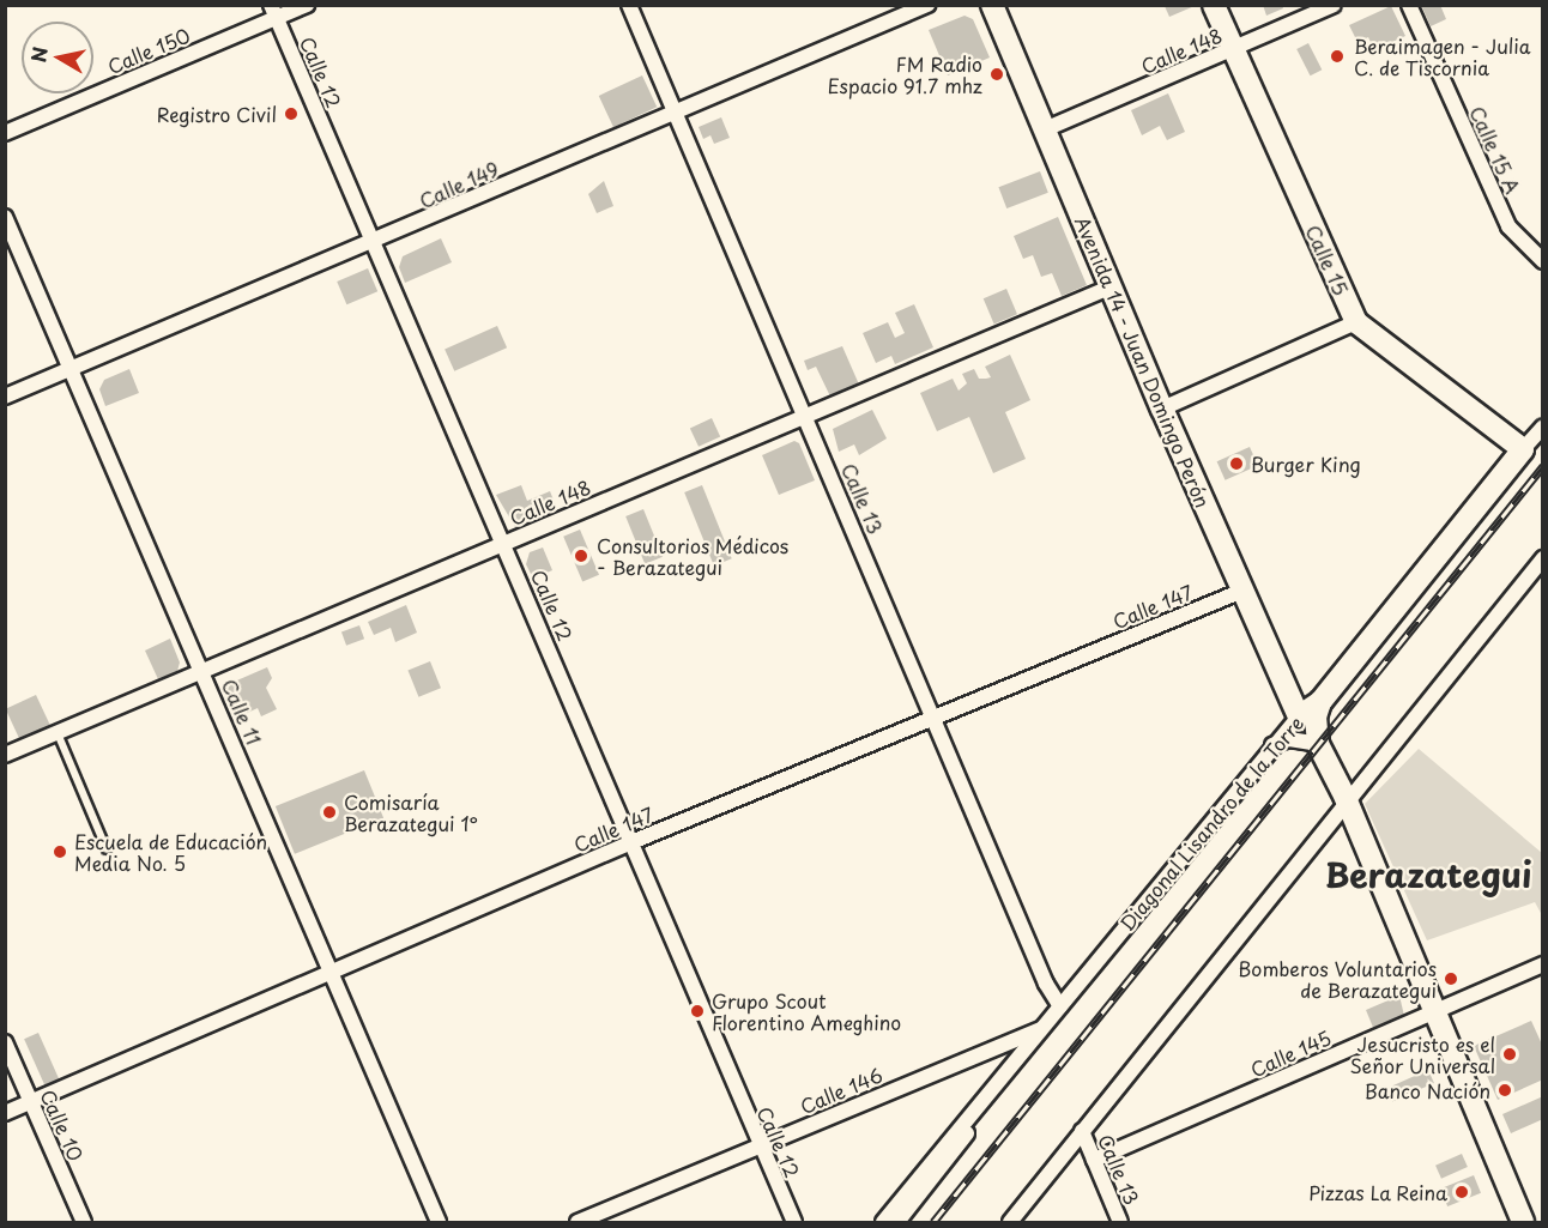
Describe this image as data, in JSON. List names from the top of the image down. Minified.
{"streets":{"main road":["Calle 15","Avenida 14 - Juan Domingo Perón","Diagonal Lisandro de la Torre"],"street":["Calle 150","Calle 148","Calle 12","Calle 15 A","Calle 149","Calle 13","Calle 147","Calle 11","Calle 145","Calle 146","Calle 10"]},"crossings":[["Calle 150","Calle 12"],["Calle 148","Calle 12"],["Calle 148","Calle 15"],["Calle 148","Avenida 14 - Juan Domingo Perón"],["Calle 148","Calle 13"],["Calle 148","Calle 11"],["Calle 12","Calle 149"],["Calle 12","Calle 147"],["Calle 12","Calle 146"],["Calle 149","Calle 13"],["Calle 149","Calle 11"],["Calle 15","Diagonal Lisandro de la Torre"],["Avenida 14 - Juan Domingo Perón","Calle 147"],["Avenida 14 - Juan Domingo Perón","Diagonal Lisandro de la Torre"],["Calle 13","Calle 147"],["Calle 13","Diagonal Lisandro de la Torre"],["Calle 13","Calle 145"],["Calle 147","Calle 11"],["Calle 147","Calle 10"],["Diagonal Lisandro de la Torre","Calle 146"]],"districts":["Berazategui"],"places":["Beraimagen - Julia C. de Tiscornia","FM Radio Espacio 91.7 mhz","Registro Civil","Burger King","Consultorios Médicos - Berazategui","Comisaría Berazategui 1°","Escuela de Educación Media No. 5","Bomberos Voluntarios de Berazategui","Grupo Scout Florentino Ameghino","Jesucristo es el Señor Universal","Banco Nación","Pizzas La Reina"],"north":"left"}
